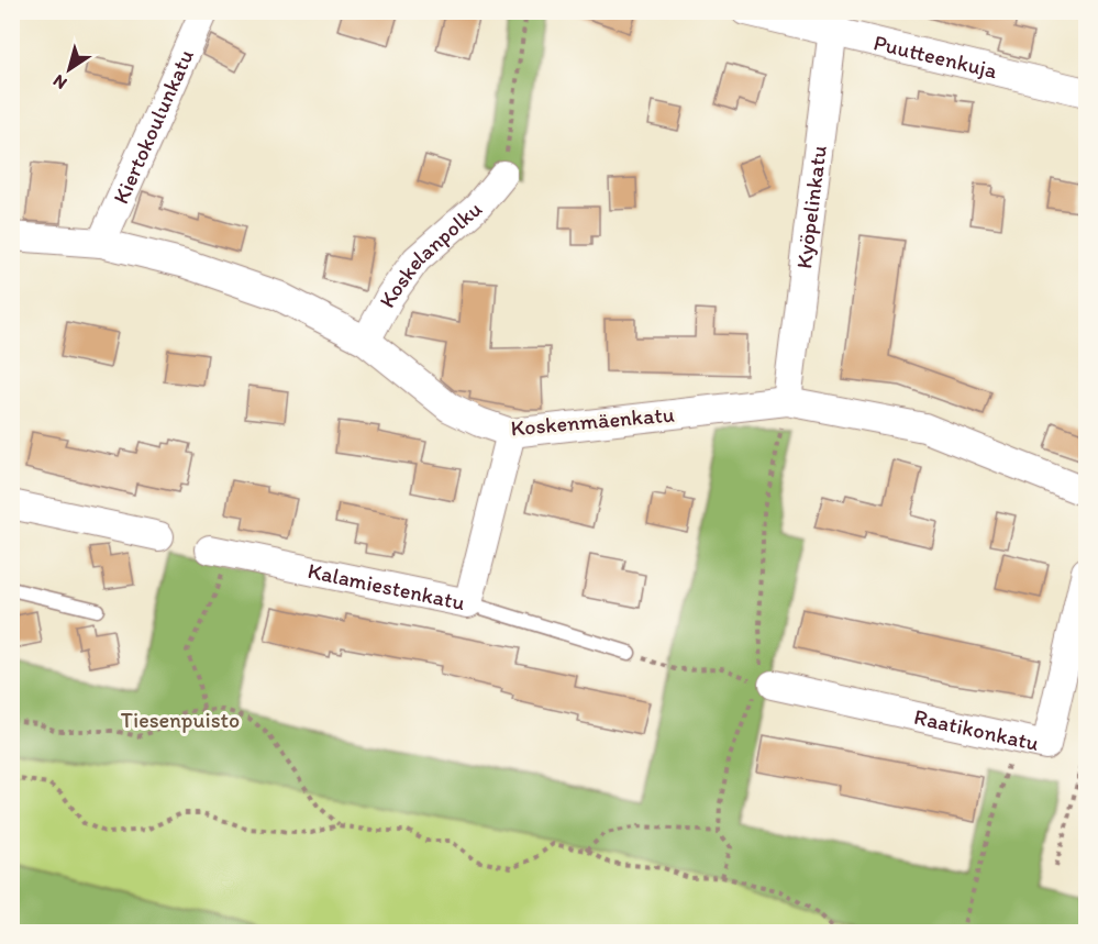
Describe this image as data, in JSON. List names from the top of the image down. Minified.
{"streets":{"street":["Puutteenkuja","Kiertokoulunkatu","Kyöpelinkatu","Koskelanpolku","Koskenmäenkatu","Kalamiestenkatu","Raatikonkatu"]},"crossings":[["Puutteenkuja","Kyöpelinkatu"],["Kiertokoulunkatu","Koskenmäenkatu"],["Kyöpelinkatu","Koskenmäenkatu"],["Koskelanpolku","Koskenmäenkatu"],["Koskenmäenkatu","Kalamiestenkatu"]],"parks":["Tiesenpuisto"],"north":"bottom left"}
